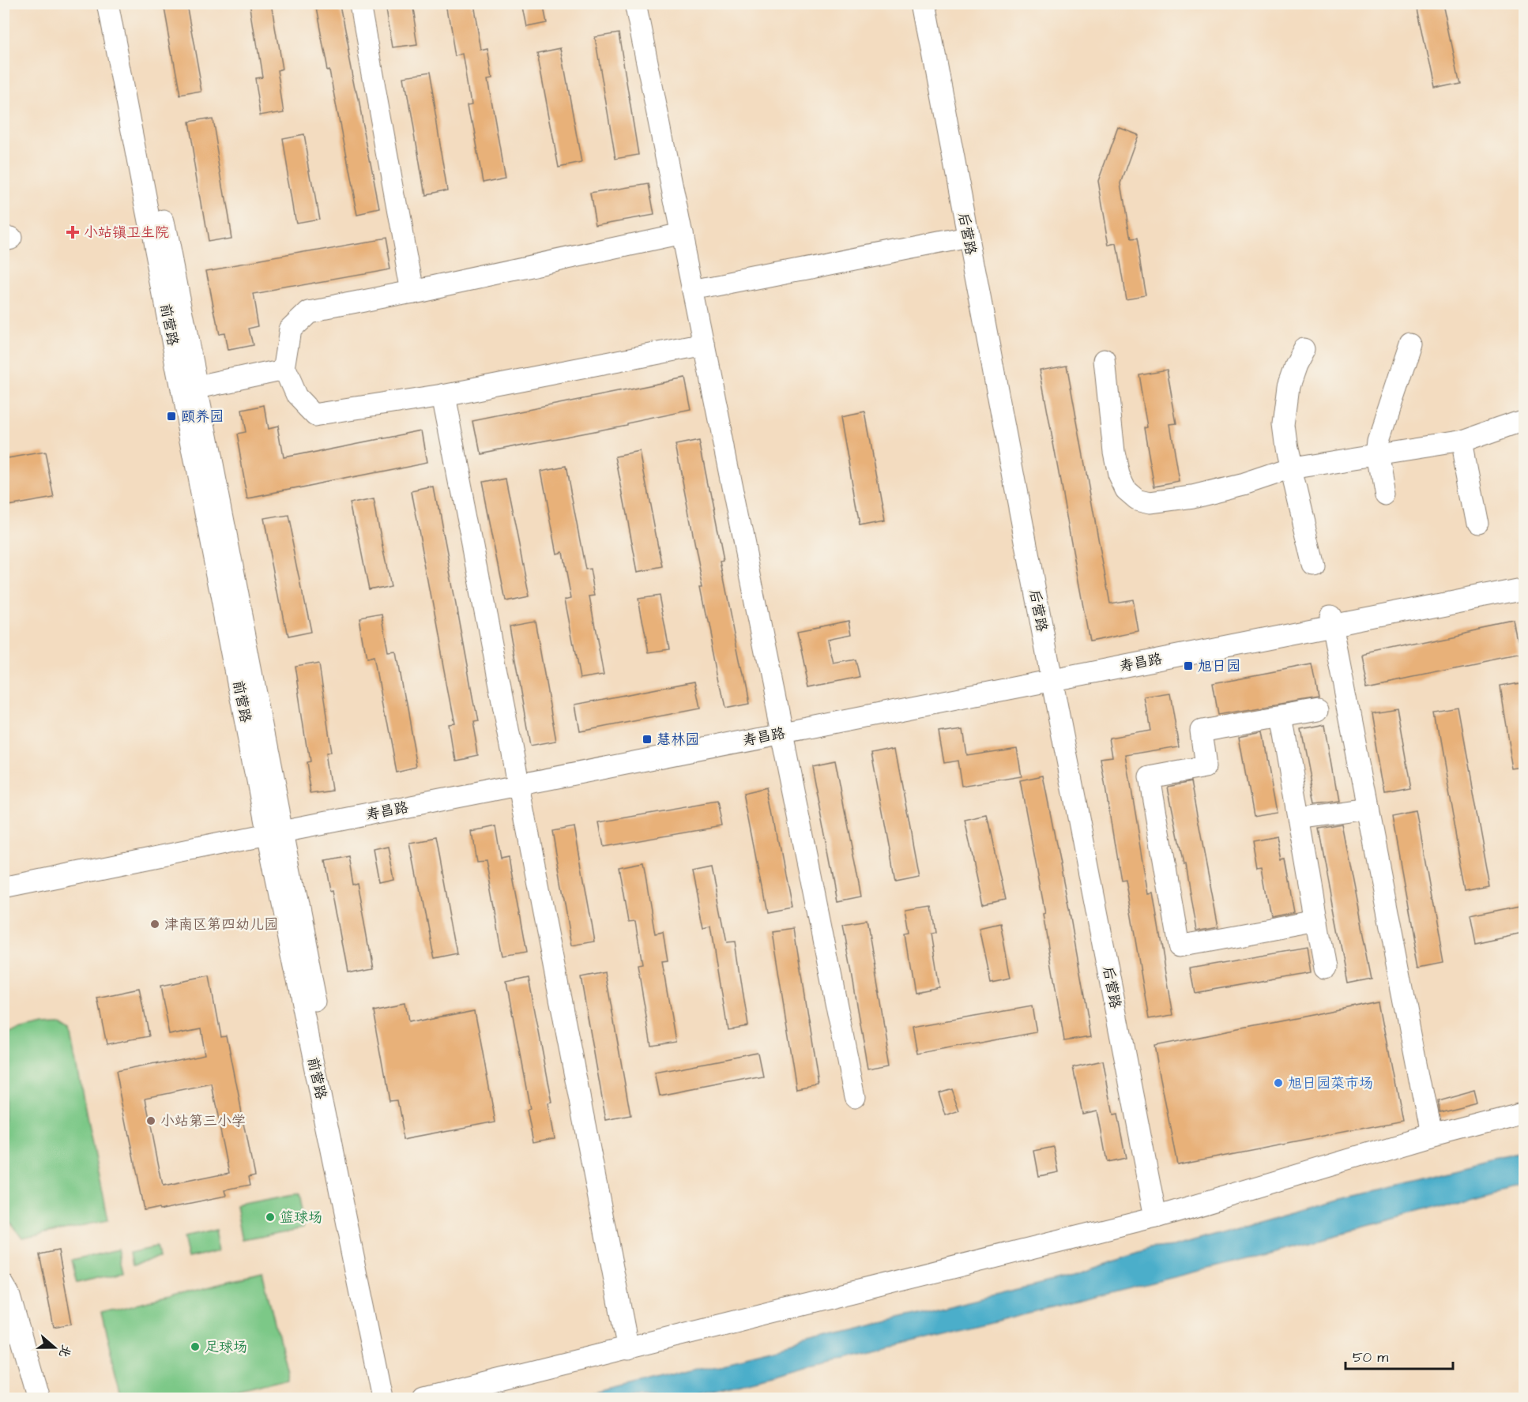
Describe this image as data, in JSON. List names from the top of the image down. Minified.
{"streets":{"street":["后营路","前营路","寿昌路"]},"crossings":[["后营路","寿昌路"],["前营路","寿昌路"]],"places":{"health":["小站镇卫生院"],"transit":["颐养园","旭日园","慧林园"],"other":["津南区第四幼儿园","旭日园菜市场","小站第三小学","篮球场","足球场"]},"scale_bar":"50 m","north":"right"}
